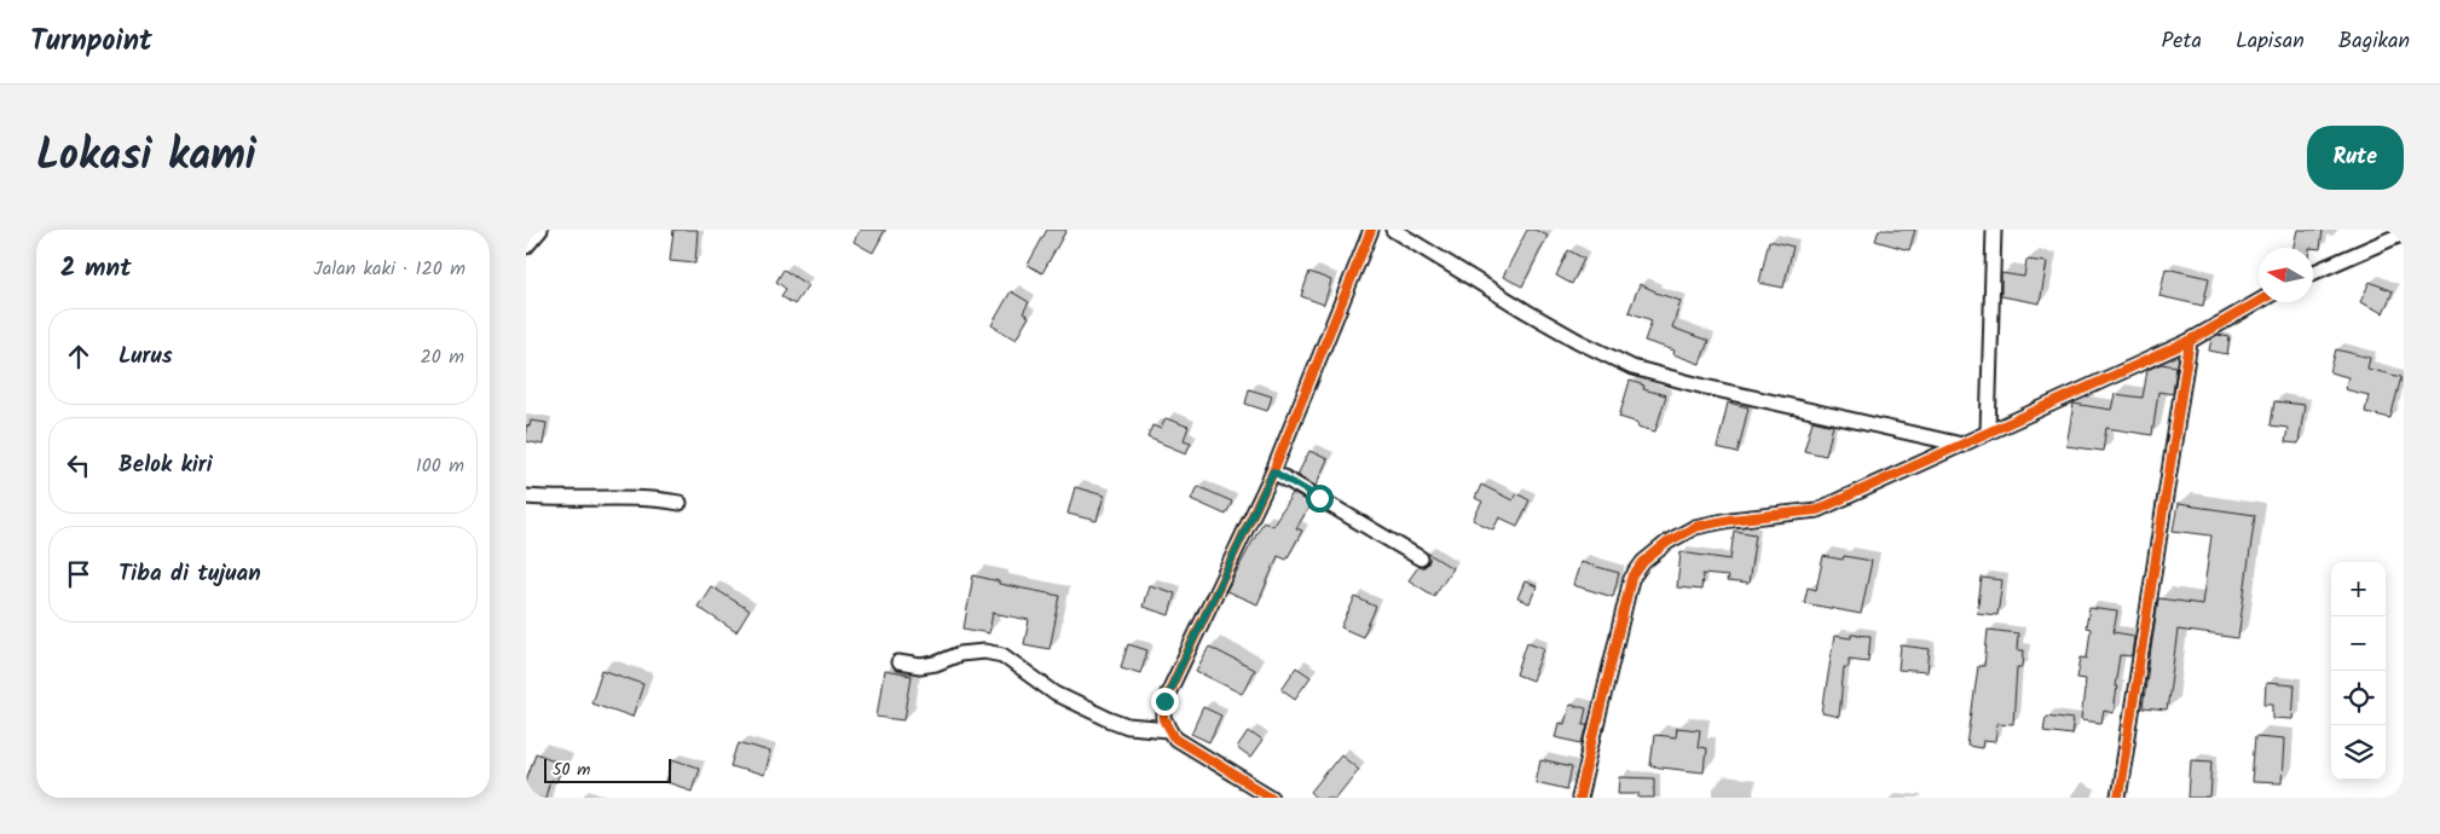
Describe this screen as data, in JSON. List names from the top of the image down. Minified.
{"scale_bar":"50 m","north":"left","page":{"header":"Turnpoint","nav":["Peta","Lapisan","Bagikan"],"title":"Lokasi kami","buttons":"Rute","heading":["2 mnt","Jalan kaki · 120 m"],"list":[["Lurus","20 m"],["Belok kiri","100 m"],"Tiba di tujuan"],"map_buttons":["+","−"],"scale":"50 m"}}
